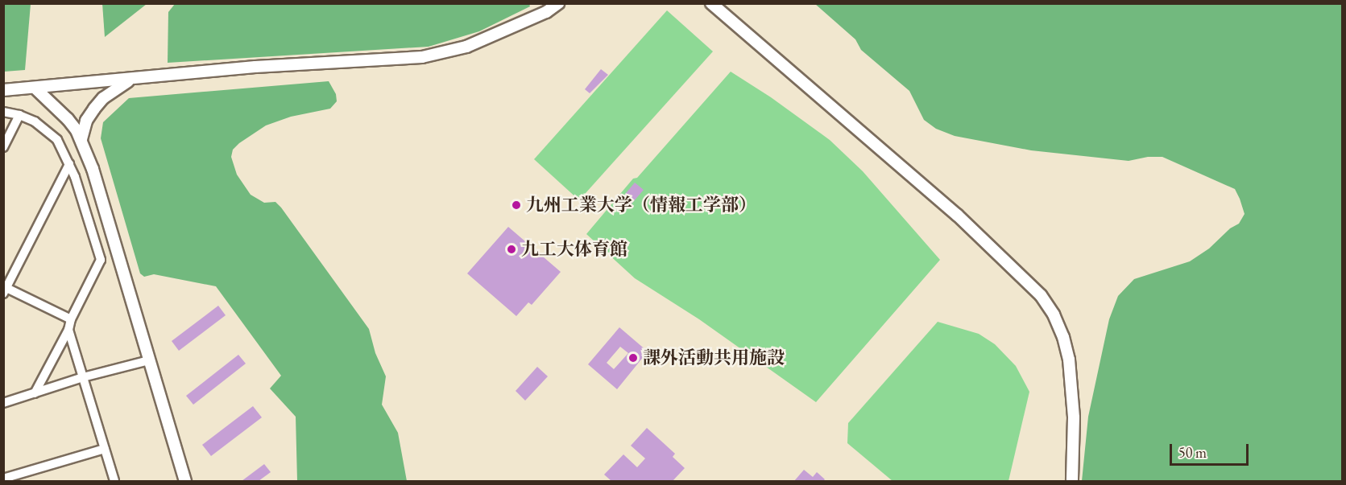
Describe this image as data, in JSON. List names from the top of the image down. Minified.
{"places":["九州工業大学（情報工学部）","九工大体育館","課外活動共用施設"],"scale_bar":"50 m"}
